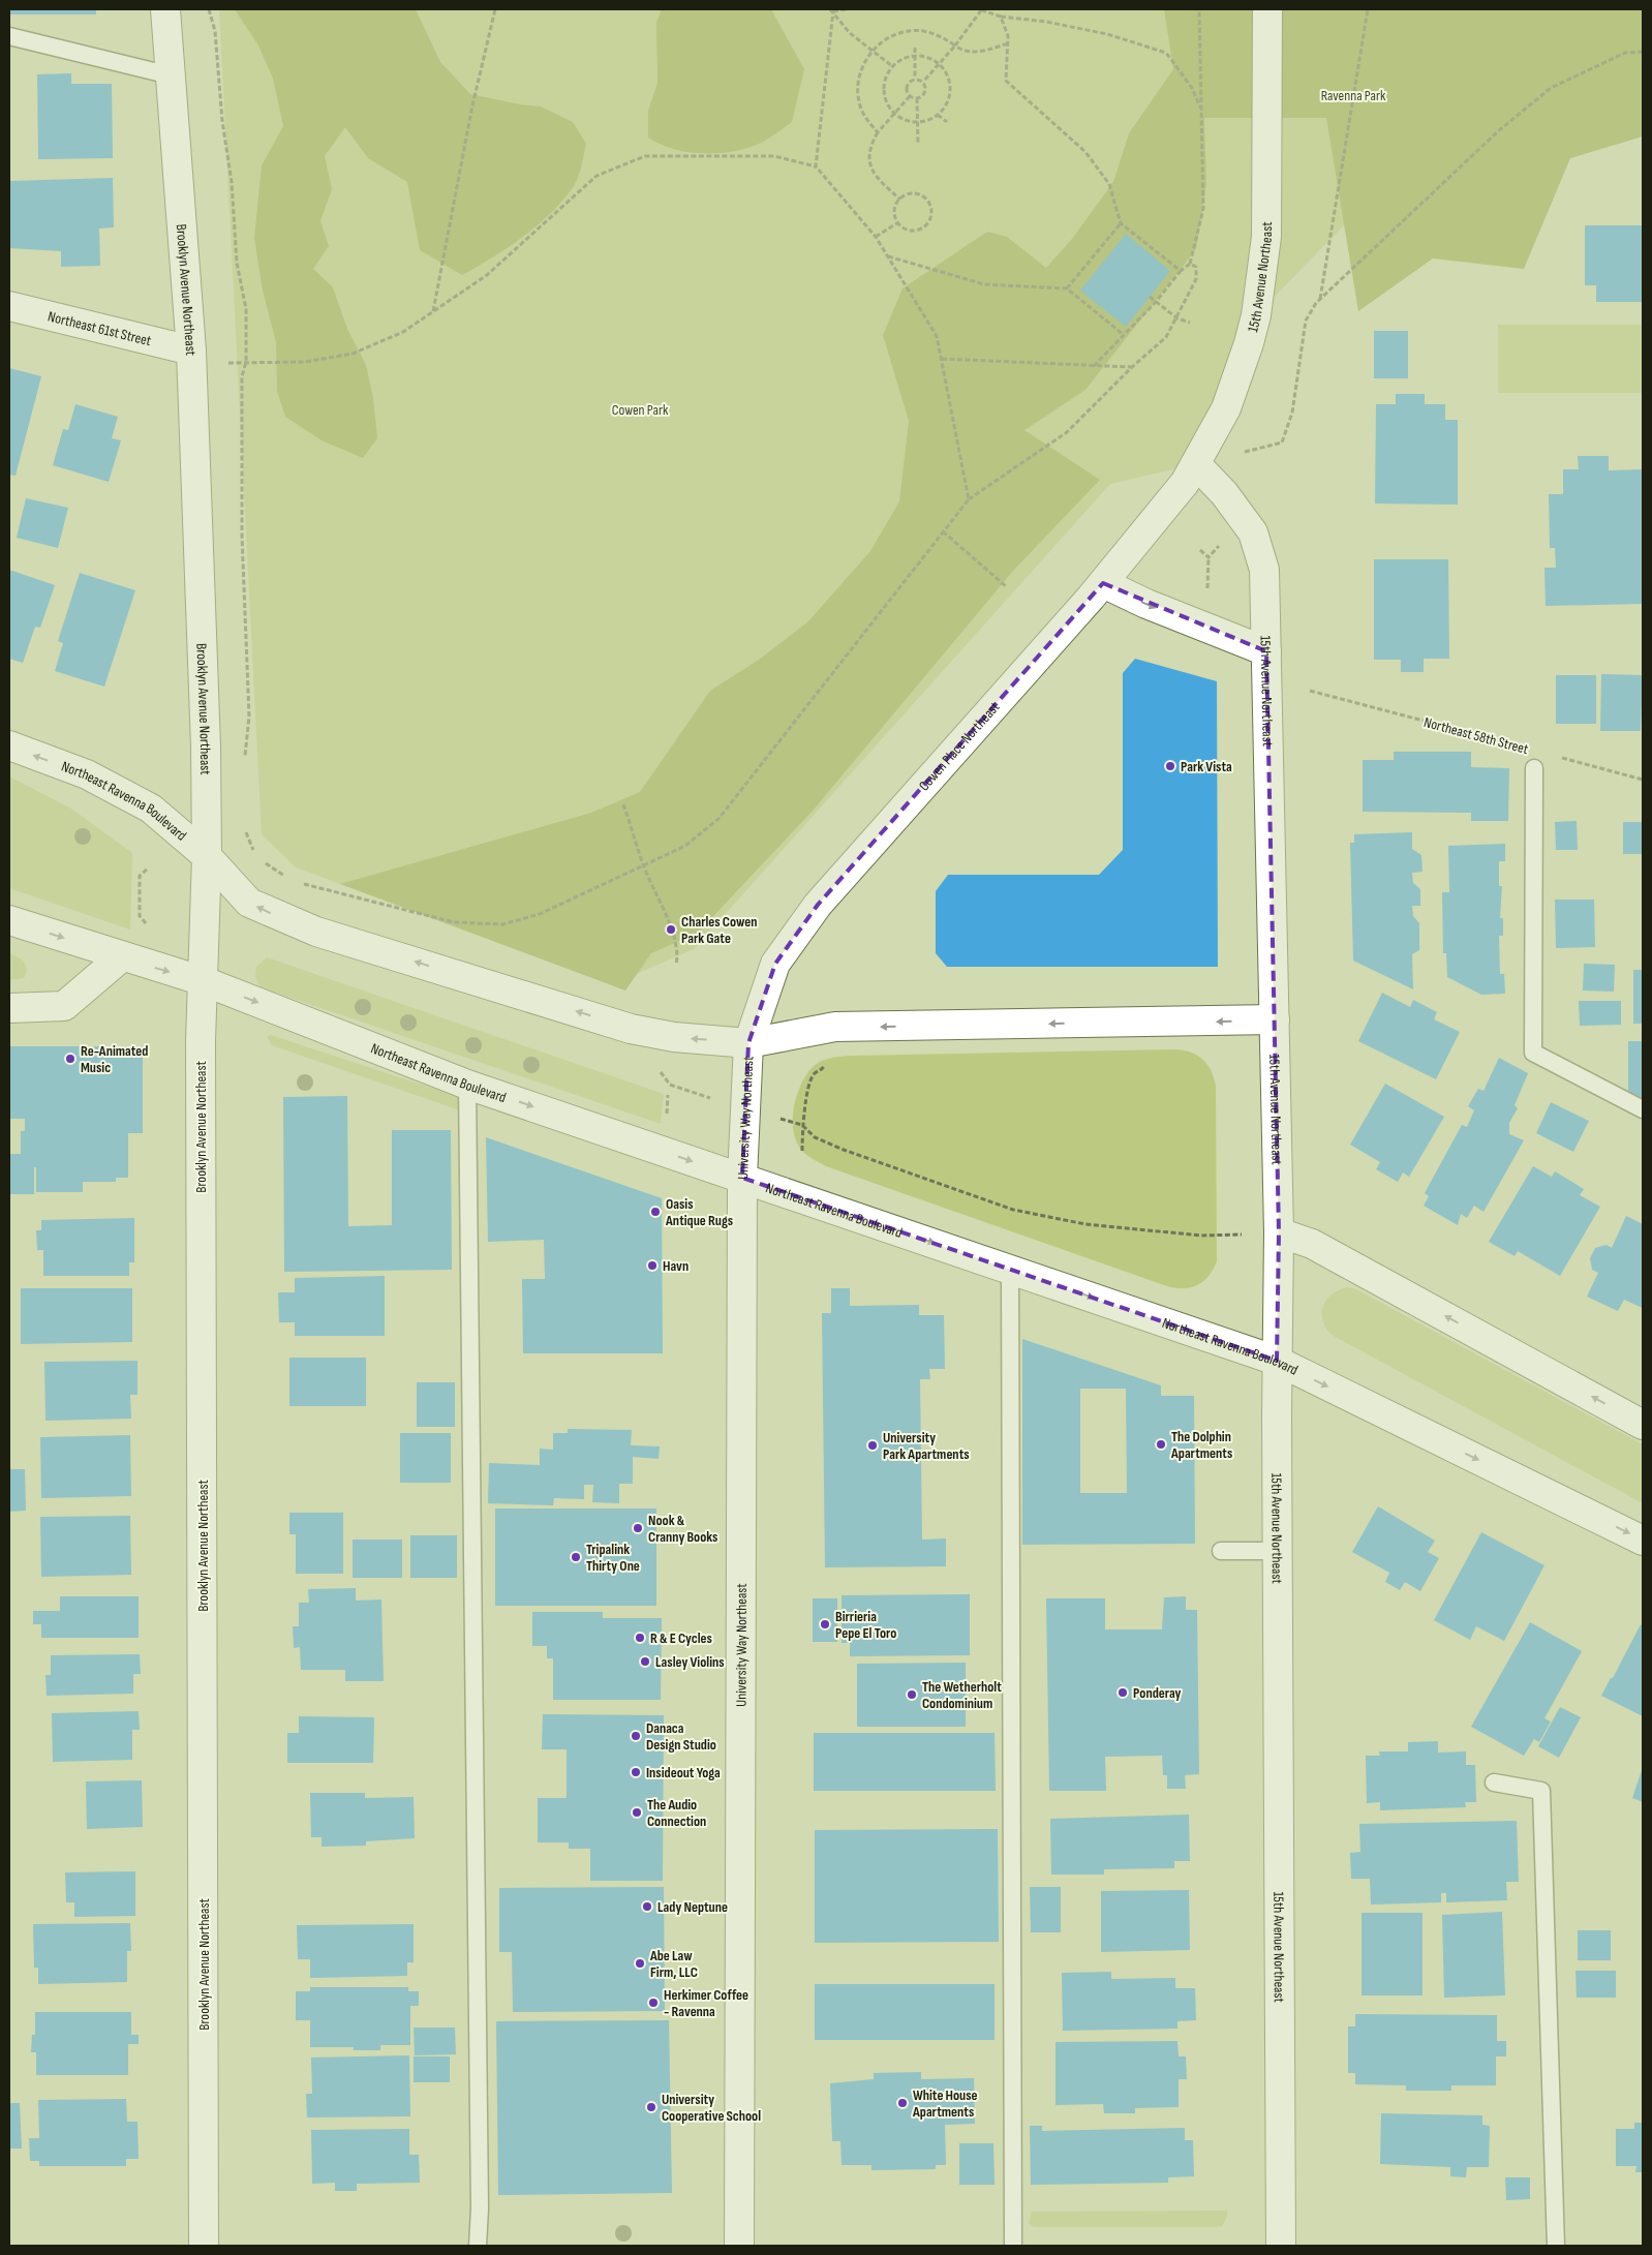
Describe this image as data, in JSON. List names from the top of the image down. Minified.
{"streets":{"main road":["15th Avenue Northeast","Brooklyn Avenue Northeast","Northeast 61st Street","Cowen Place Northeast","Northeast Ravenna Boulevard","University Way Northeast"],"path":["Northeast 58th Street"]},"crossings":[["15th Avenue Northeast","Cowen Place Northeast"],["15th Avenue Northeast","Northeast Ravenna Boulevard"],["Brooklyn Avenue Northeast","Northeast 61st Street"],["Brooklyn Avenue Northeast","Northeast Ravenna Boulevard"],["Cowen Place Northeast","Northeast Ravenna Boulevard"],["Cowen Place Northeast","University Way Northeast"],["Northeast Ravenna Boulevard","University Way Northeast"]],"parks":["Ravenna Park","Cowen Park"],"places":["Park Vista","Charles Cowen Park Gate","Re-Animated Music","Oasis Antique Rugs","Havn","The Dolphin Apartments","University Park Apartments","Nook & Cranny Books","Tripalink Thirty One","Birrieria Pepe El Toro","R & E Cycles","Lasley Violins","Ponderay","The Wetherholt Condominium","Danaca Design Studio","Insideout Yoga","The Audio Connection","Lady Neptune","Abe Law Firm, LLC","Herkimer Coffee - Ravenna","White House Apartments","University Cooperative School"]}
